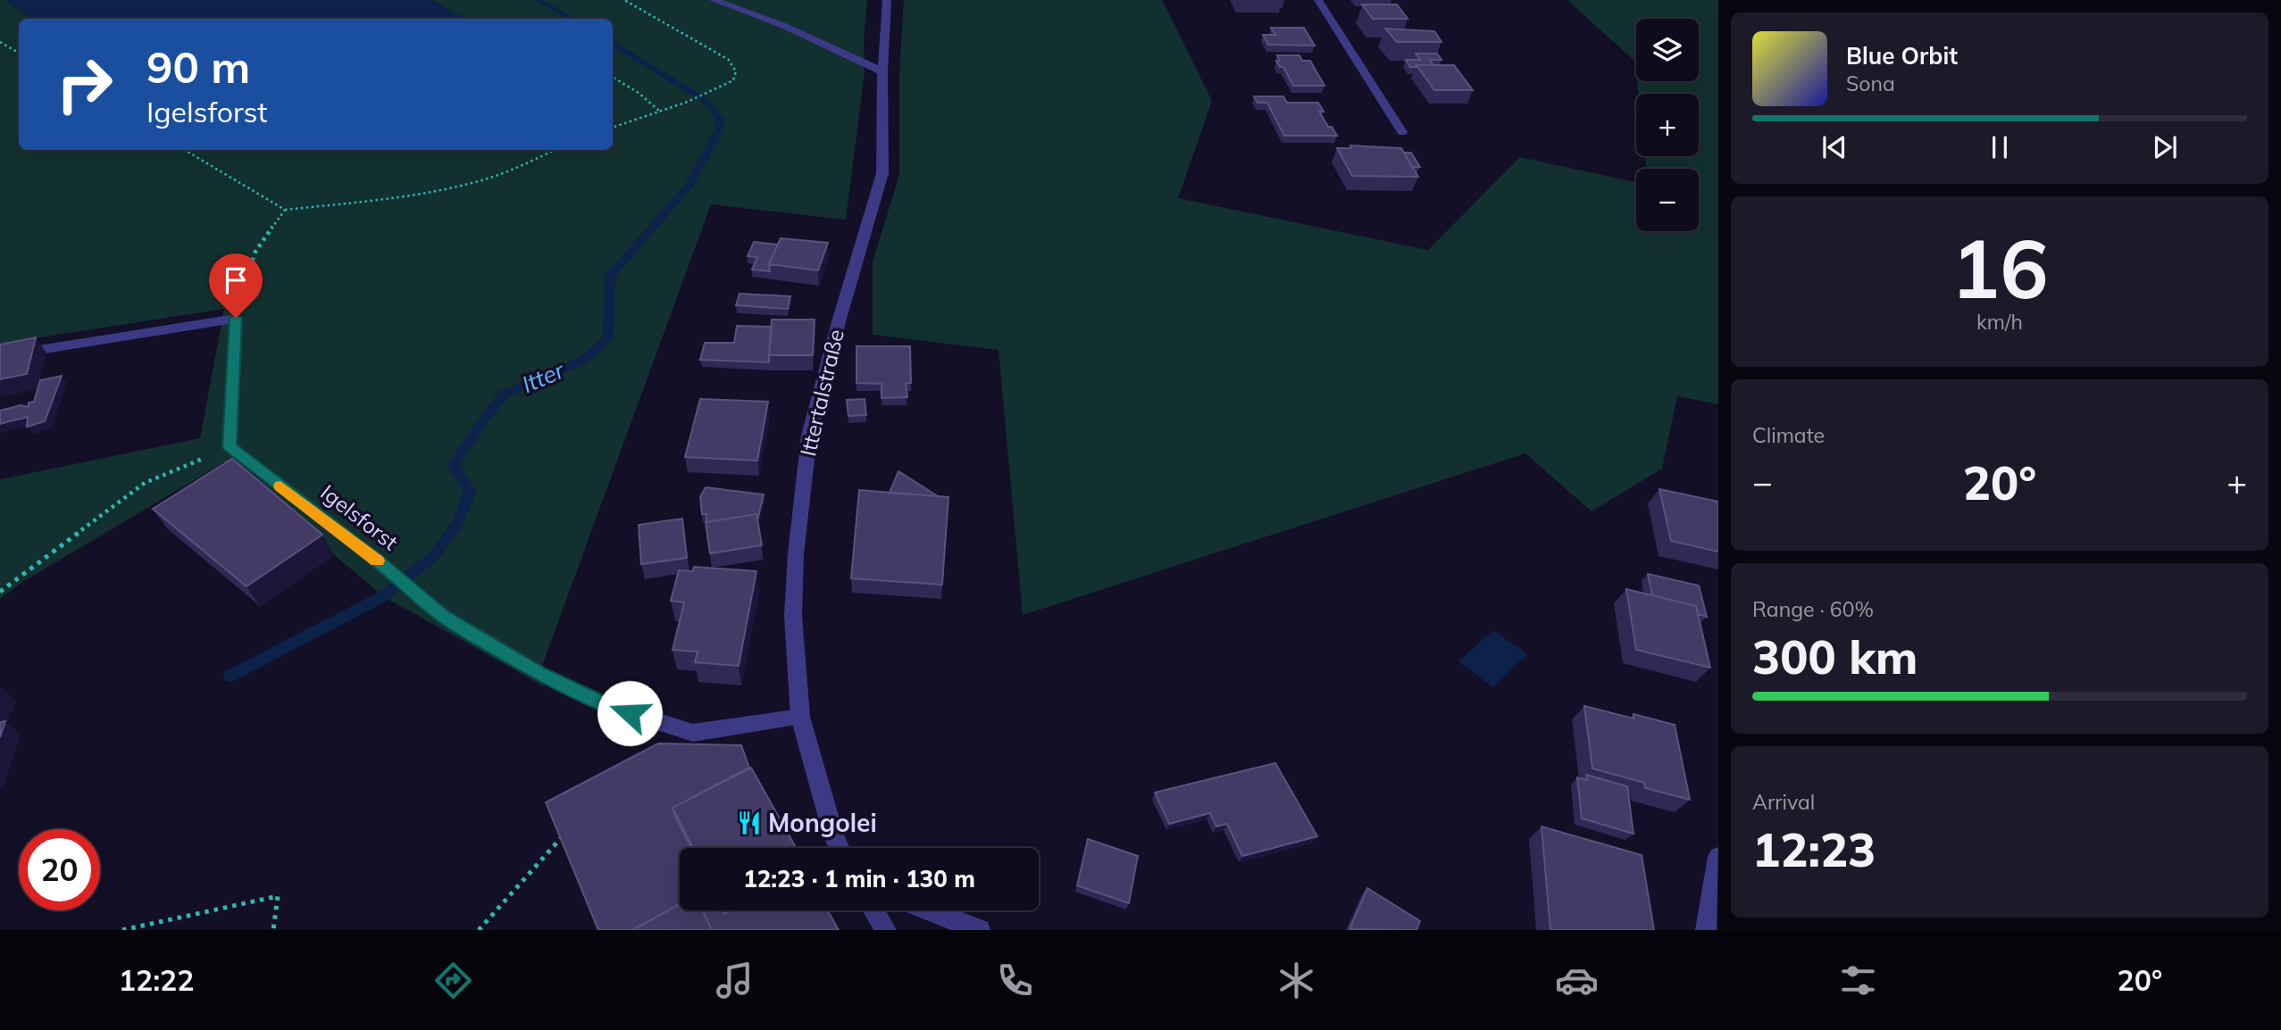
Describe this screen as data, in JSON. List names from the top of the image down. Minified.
{"streets":{"street":["Ittertalstraße","Igelsforst"]},"crossings":[["Ittertalstraße","Igelsforst"]],"water":["Itter"],"places":{"restaurant":["Mongolei"]},"page":{"map_buttons":["+","−"],"turn":["90 m","Igelsforst"],"song":["Blue Orbit","Sona"],"tile":[["16","km/h"],"Climate",["Range · 60%","300 km"],["Arrival","12:23"]],"heat":["−","20°","+"],"limit":"20","trip":"12:23 · 1 min · 130 m","tabs":["12:22","20°"]}}
